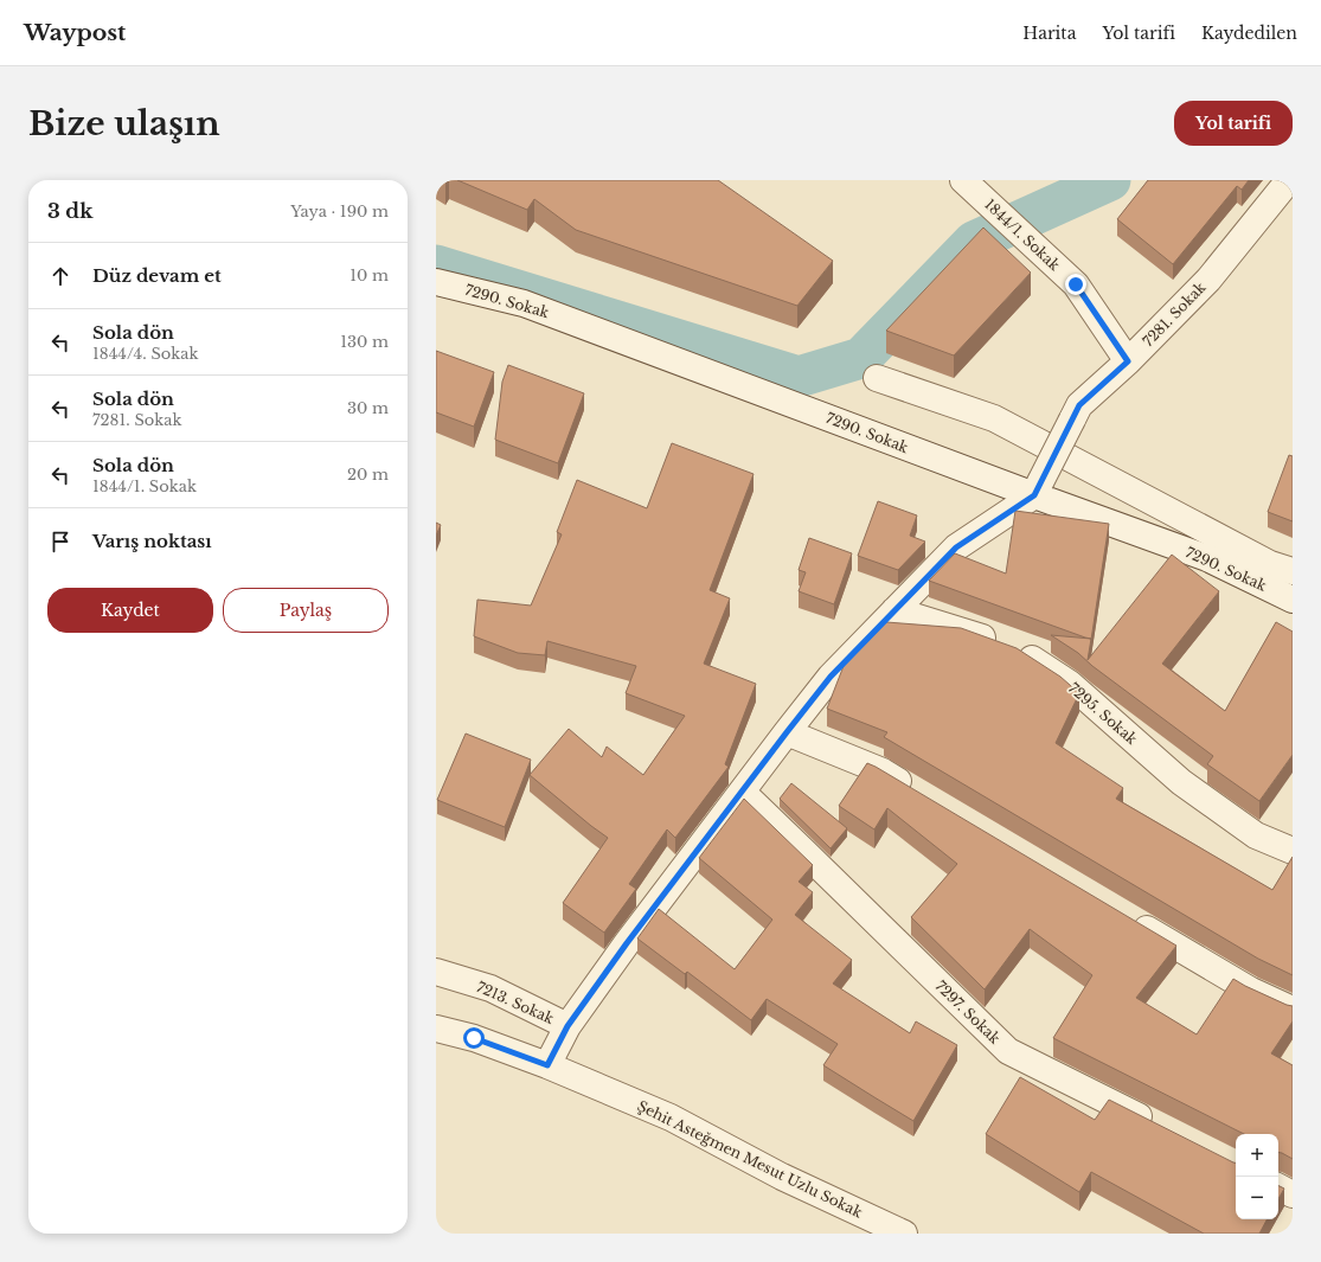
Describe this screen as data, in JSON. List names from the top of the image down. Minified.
{"streets":{"street":["1844/1. Sokak","7290. Sokak","7281. Sokak","7295. Sokak","7213. Sokak","7297. Sokak","Şehit Asteğmen Mesut Uzlu Sokak"]},"crossings":[["1844/1. Sokak","7281. Sokak"],["7290. Sokak","7281. Sokak"]],"page":{"header":"Waypost","nav":["Harita","Yol tarifi","Kaydedilen"],"buttons":["Yol tarifi",["Kaydet","Paylaş"]],"title":"Bize ulaşın","heading":["3 dk","Yaya · 190 m"],"list":[["Düz devam et","10 m"],["Sola dön","1844/4. Sokak","130 m"],["Sola dön","7281. Sokak","30 m"],["Sola dön","1844/1. Sokak","20 m"],"Varış noktası"],"map_buttons":["+","−"]}}
